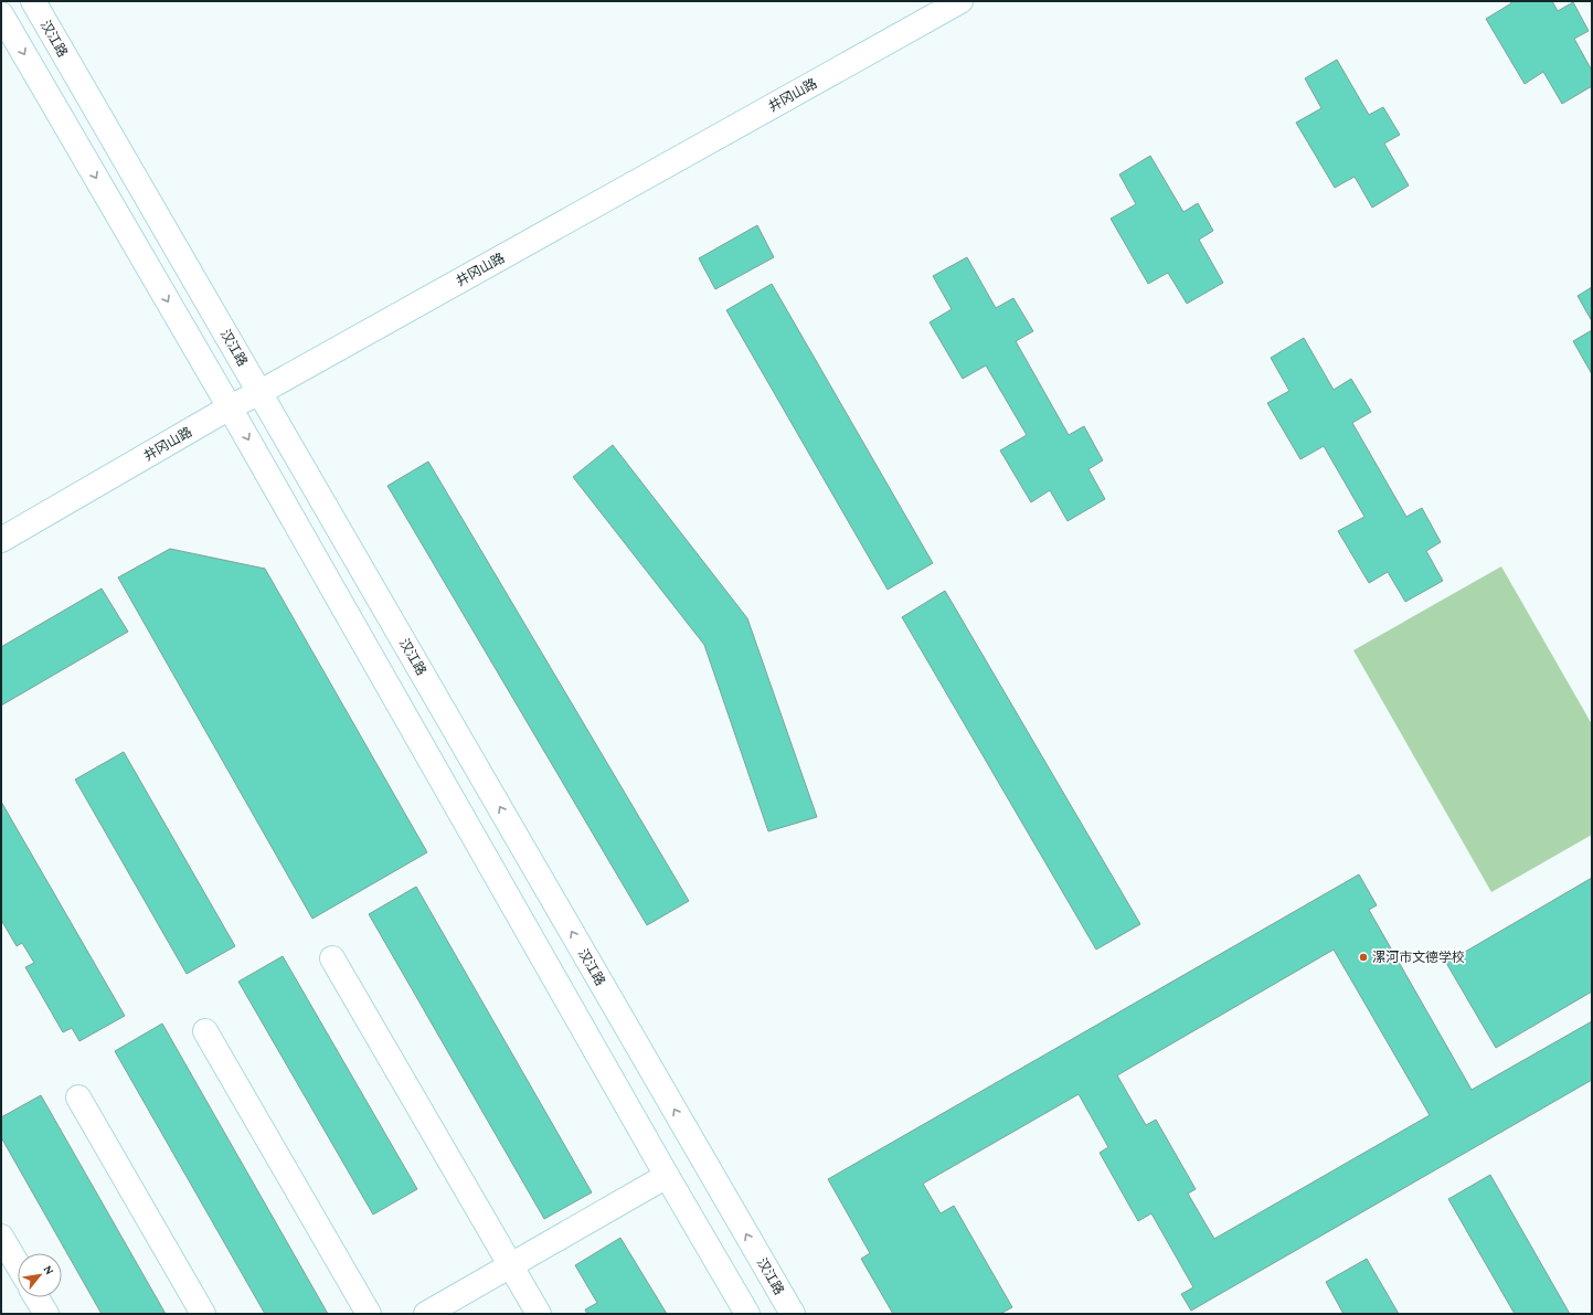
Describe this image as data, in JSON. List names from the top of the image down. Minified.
{"streets":{"street":["汉江路","井冈山路"]},"crossings":[["汉江路","井冈山路"]],"places":["漯河市文德学校"],"north":"top right"}
